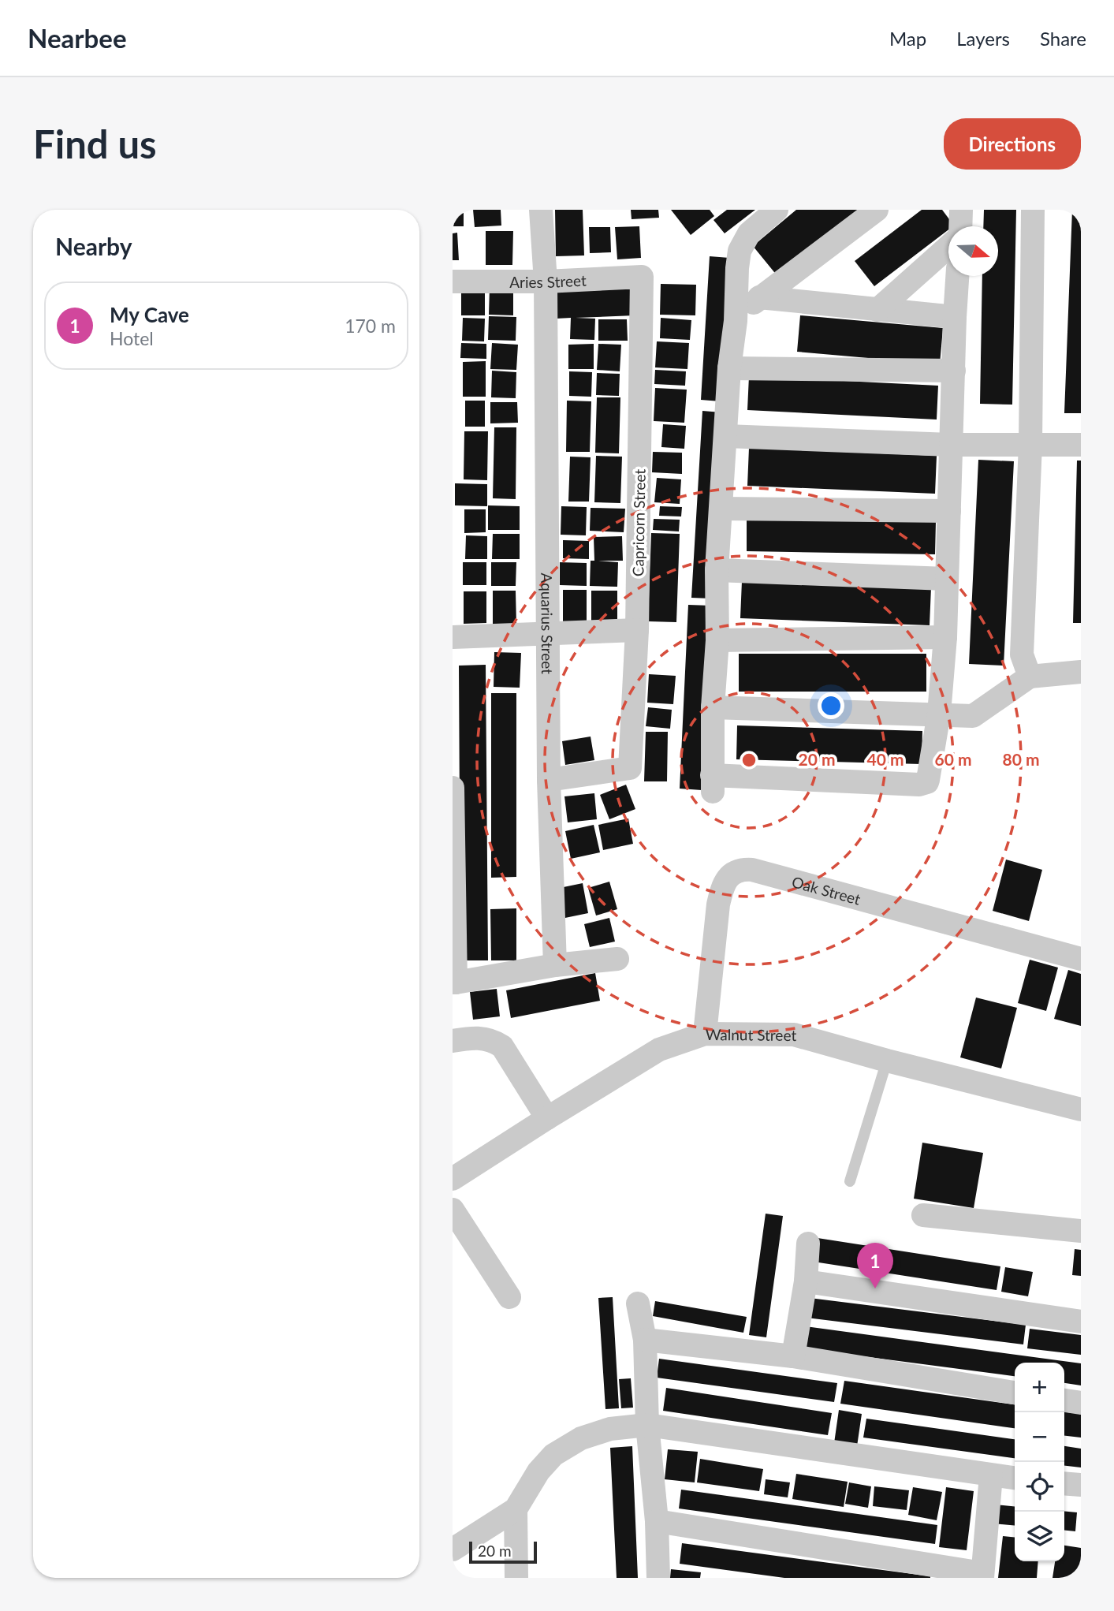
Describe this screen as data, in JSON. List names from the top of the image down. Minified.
{"streets":{"street":["Aries Street","Capricorn Street","Aquarius Street","Oak Street","Walnut Street"]},"crossings":[["Aries Street","Capricorn Street"],["Aries Street","Aquarius Street"],["Capricorn Street","Aquarius Street"],["Oak Street","Walnut Street"]],"scale_bar":"20 m","north":"right","page":{"header":"Nearbee","nav":["Map","Layers","Share"],"buttons":"Directions","title":"Find us","heading":"Nearby","list":[{"mark":"1","name":"My Cave","note":"Hotel","value":"170 m"}],"pins":"1","map_buttons":["+","−"],"scale":"20 m"},"rings":["20 m","40 m","60 m","80 m"]}
